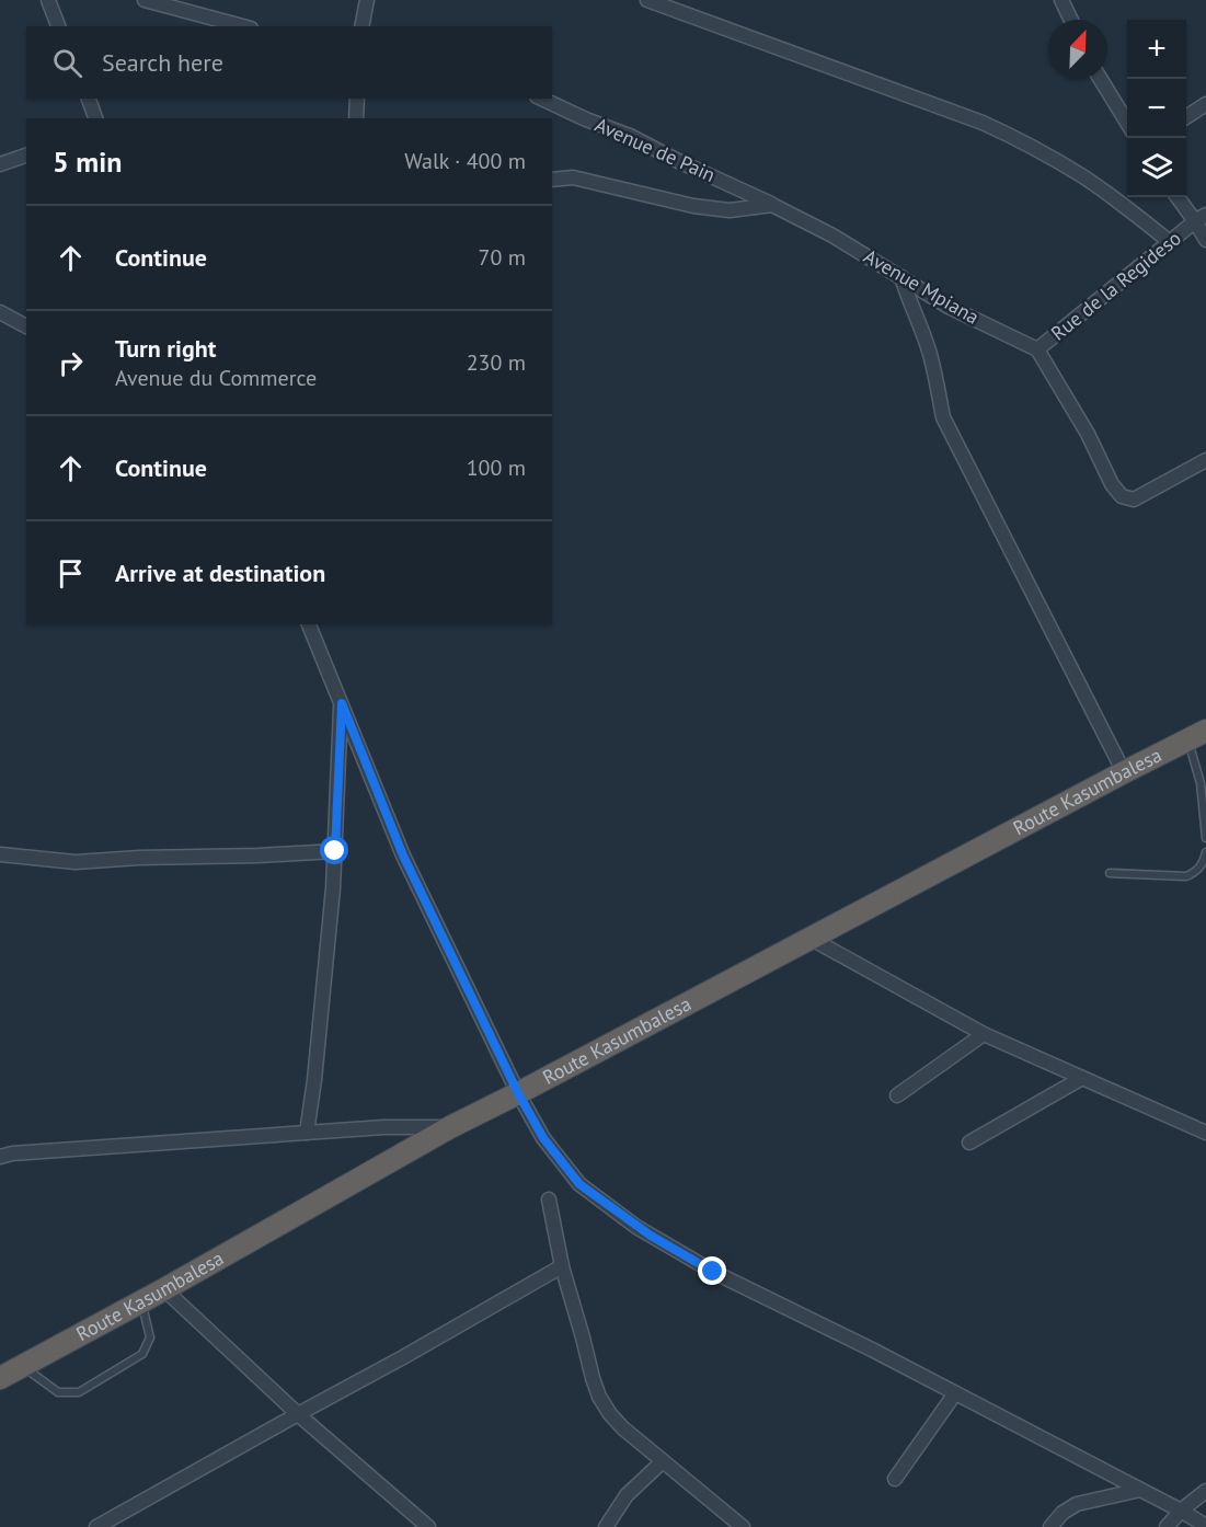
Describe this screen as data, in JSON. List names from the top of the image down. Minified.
{"streets":{"highway":["Route Kasumbalesa"],"street":["Avenue de Pain","Rue de la Regideso","Avenue Mpiana"]},"crossings":[["Avenue de Pain","Avenue Mpiana"],["Rue de la Regideso","Avenue Mpiana"]],"north":"top right","page":{"map_buttons":["+","−"],"search":"Search here","heading":["5 min","Walk · 400 m"],"list":[["Continue","70 m"],["Turn right","Avenue du Commerce","230 m"],["Continue","100 m"],"Arrive at destination"]}}
